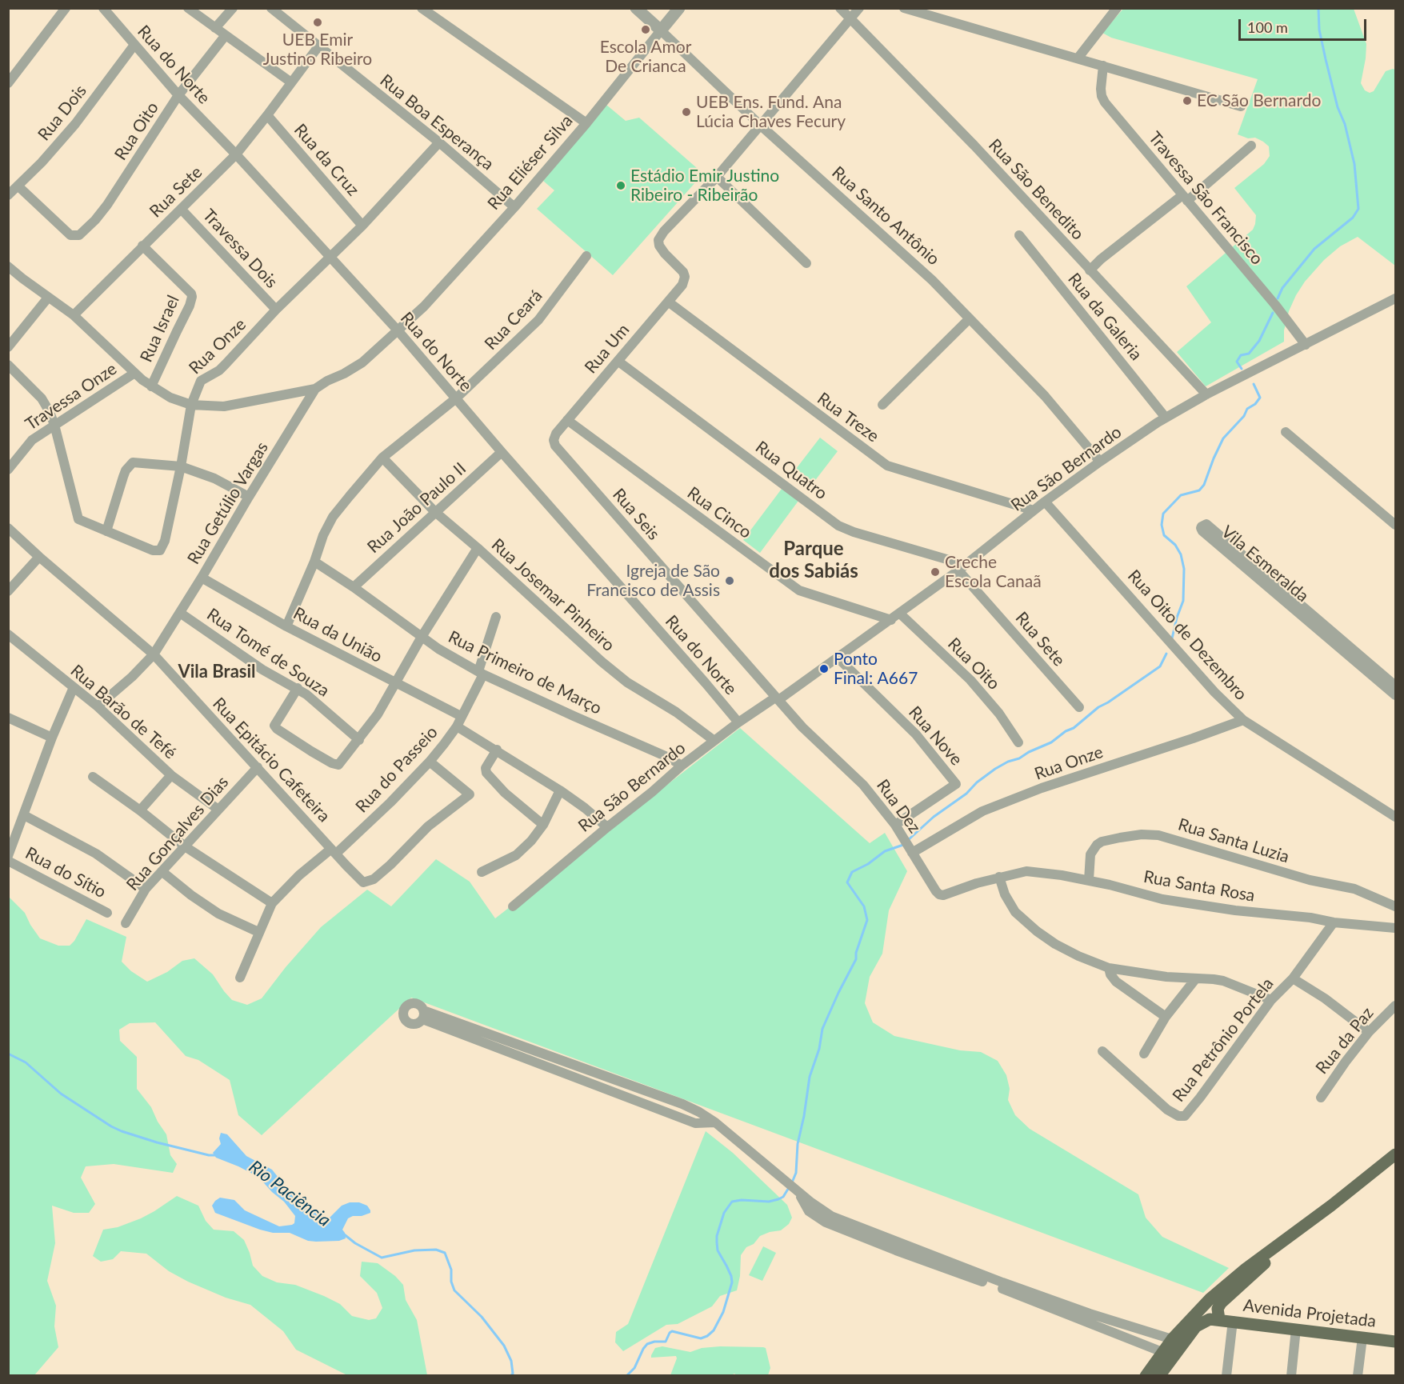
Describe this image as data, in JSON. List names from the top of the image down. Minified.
{"streets":{"main road":["Avenida Projetada"],"street":["Rua do Norte","Rua Dois","Rua Boa Esperança","Rua Oito","Rua da Cruz","Rua Eliéser Silva","Rua São Benedito","Rua Sete","Travessa São Francisco","Rua Santo Antônio","Travessa Dois","Rua da Galeria","Rua Ceará","Rua Israel","Rua Onze","Rua Um","Travessa Onze","Rua Treze","Rua São Bernardo","Rua Quatro","Rua Getúlio Vargas","Rua João Paulo II","Rua Cinco","Rua Seis","Vila Esmeralda","Rua Josemar Pinheiro","Rua da União","Rua Oito de Dezembro","Rua Tomé de Souza","Rua Primeiro de Março","Rua Barão de Tefé","Rua Nove","Rua Epitácio Cafeteira","Rua do Passeio","Rua Dez","Rua Gonçalves Dias","Rua Santa Luzia","Rua do Sítio","Rua Santa Rosa","Rua Petrônio Portela","Rua da Paz"]},"crossings":[["Rua do Norte","Rua Dois"],["Rua do Norte","Rua Oito"],["Rua do Norte","Rua Eliéser Silva"],["Rua do Norte","Rua Sete"],["Rua do Norte","Rua Ceará"],["Rua do Norte","Rua Onze"],["Rua do Norte","Rua São Bernardo"],["Rua do Norte","Rua Getúlio Vargas"],["Rua do Norte","Rua João Paulo II"],["Rua Dois","Rua Oito"],["Rua Boa Esperança","Rua Eliéser Silva"],["Rua Boa Esperança","Rua Sete"],["Rua Boa Esperança","Rua Onze"],["Rua Oito","Rua São Bernardo"],["Rua da Cruz","Rua Sete"],["Rua da Cruz","Rua Onze"],["Rua Eliéser Silva","Rua Santo Antônio"],["Rua Eliéser Silva","Rua Getúlio Vargas"],["Rua São Benedito","Rua São Bernardo"],["Rua Sete","Travessa Dois"],["Rua Sete","Rua Israel"],["Rua Sete","Rua São Bernardo"],["Rua Sete","Rua Quatro"],["Travessa São Francisco","Rua São Bernardo"],["Rua Santo Antônio","Rua São Bernardo"],["Travessa Dois","Rua Onze"],["Rua da Galeria","Rua São Bernardo"],["Rua Ceará","Rua Josemar Pinheiro"],["Rua Ceará","Rua da União"],["Rua Ceará","Rua Primeiro de Março"],["Rua Onze","Rua Oito de Dezembro"],["Rua Onze","Rua Dez"],["Rua Um","Rua Treze"],["Rua Um","Rua Quatro"],["Rua Um","Rua Cinco"],["Rua Um","Rua Seis"],["Rua Treze","Rua São Bernardo"],["Rua São Bernardo","Rua Quatro"],["Rua São Bernardo","Rua Cinco"],["Rua São Bernardo","Rua Seis"],["Rua São Bernardo","Rua Josemar Pinheiro"],["Rua São Bernardo","Rua Oito de Dezembro"],["Rua São Bernardo","Rua Primeiro de Março"],["Rua São Bernardo","Rua Nove"],["Rua São Bernardo","Rua Dez"],["Rua Getúlio Vargas","Rua da União"],["Rua Getúlio Vargas","Rua Tomé de Souza"],["Rua Getúlio Vargas","Rua Barão de Tefé"],["Rua Getúlio Vargas","Rua Epitácio Cafeteira"],["Rua João Paulo II","Rua Josemar Pinheiro"],["Rua João Paulo II","Rua Primeiro de Março"],["Rua Seis","Rua Dez"],["Rua da União","Rua do Passeio"],["Rua Primeiro de Março","Rua do Passeio"],["Rua Barão de Tefé","Rua Gonçalves Dias"],["Rua Nove","Rua Dez"],["Rua Epitácio Cafeteira","Rua do Passeio"],["Rua Epitácio Cafeteira","Rua Gonçalves Dias"],["Rua Dez","Rua Santa Rosa"],["Rua Santa Luzia","Rua Santa Rosa"],["Rua Santa Rosa","Rua Petrônio Portela"]],"districts":["Parque dos Sabiás","Vila Brasil"],"water":["Rio Paciência"],"places":["UEB Emir Justino Ribeiro","Escola Amor De Crianca","EC São Bernardo","UEB Ens. Fund. Ana Lúcia Chaves Fecury","Estádio Emir Justino Ribeiro - Ribeirão","Creche Escola Canaã","Igreja de São Francisco de Assis","Ponto Final: A667"],"scale_bar":"100 m"}
